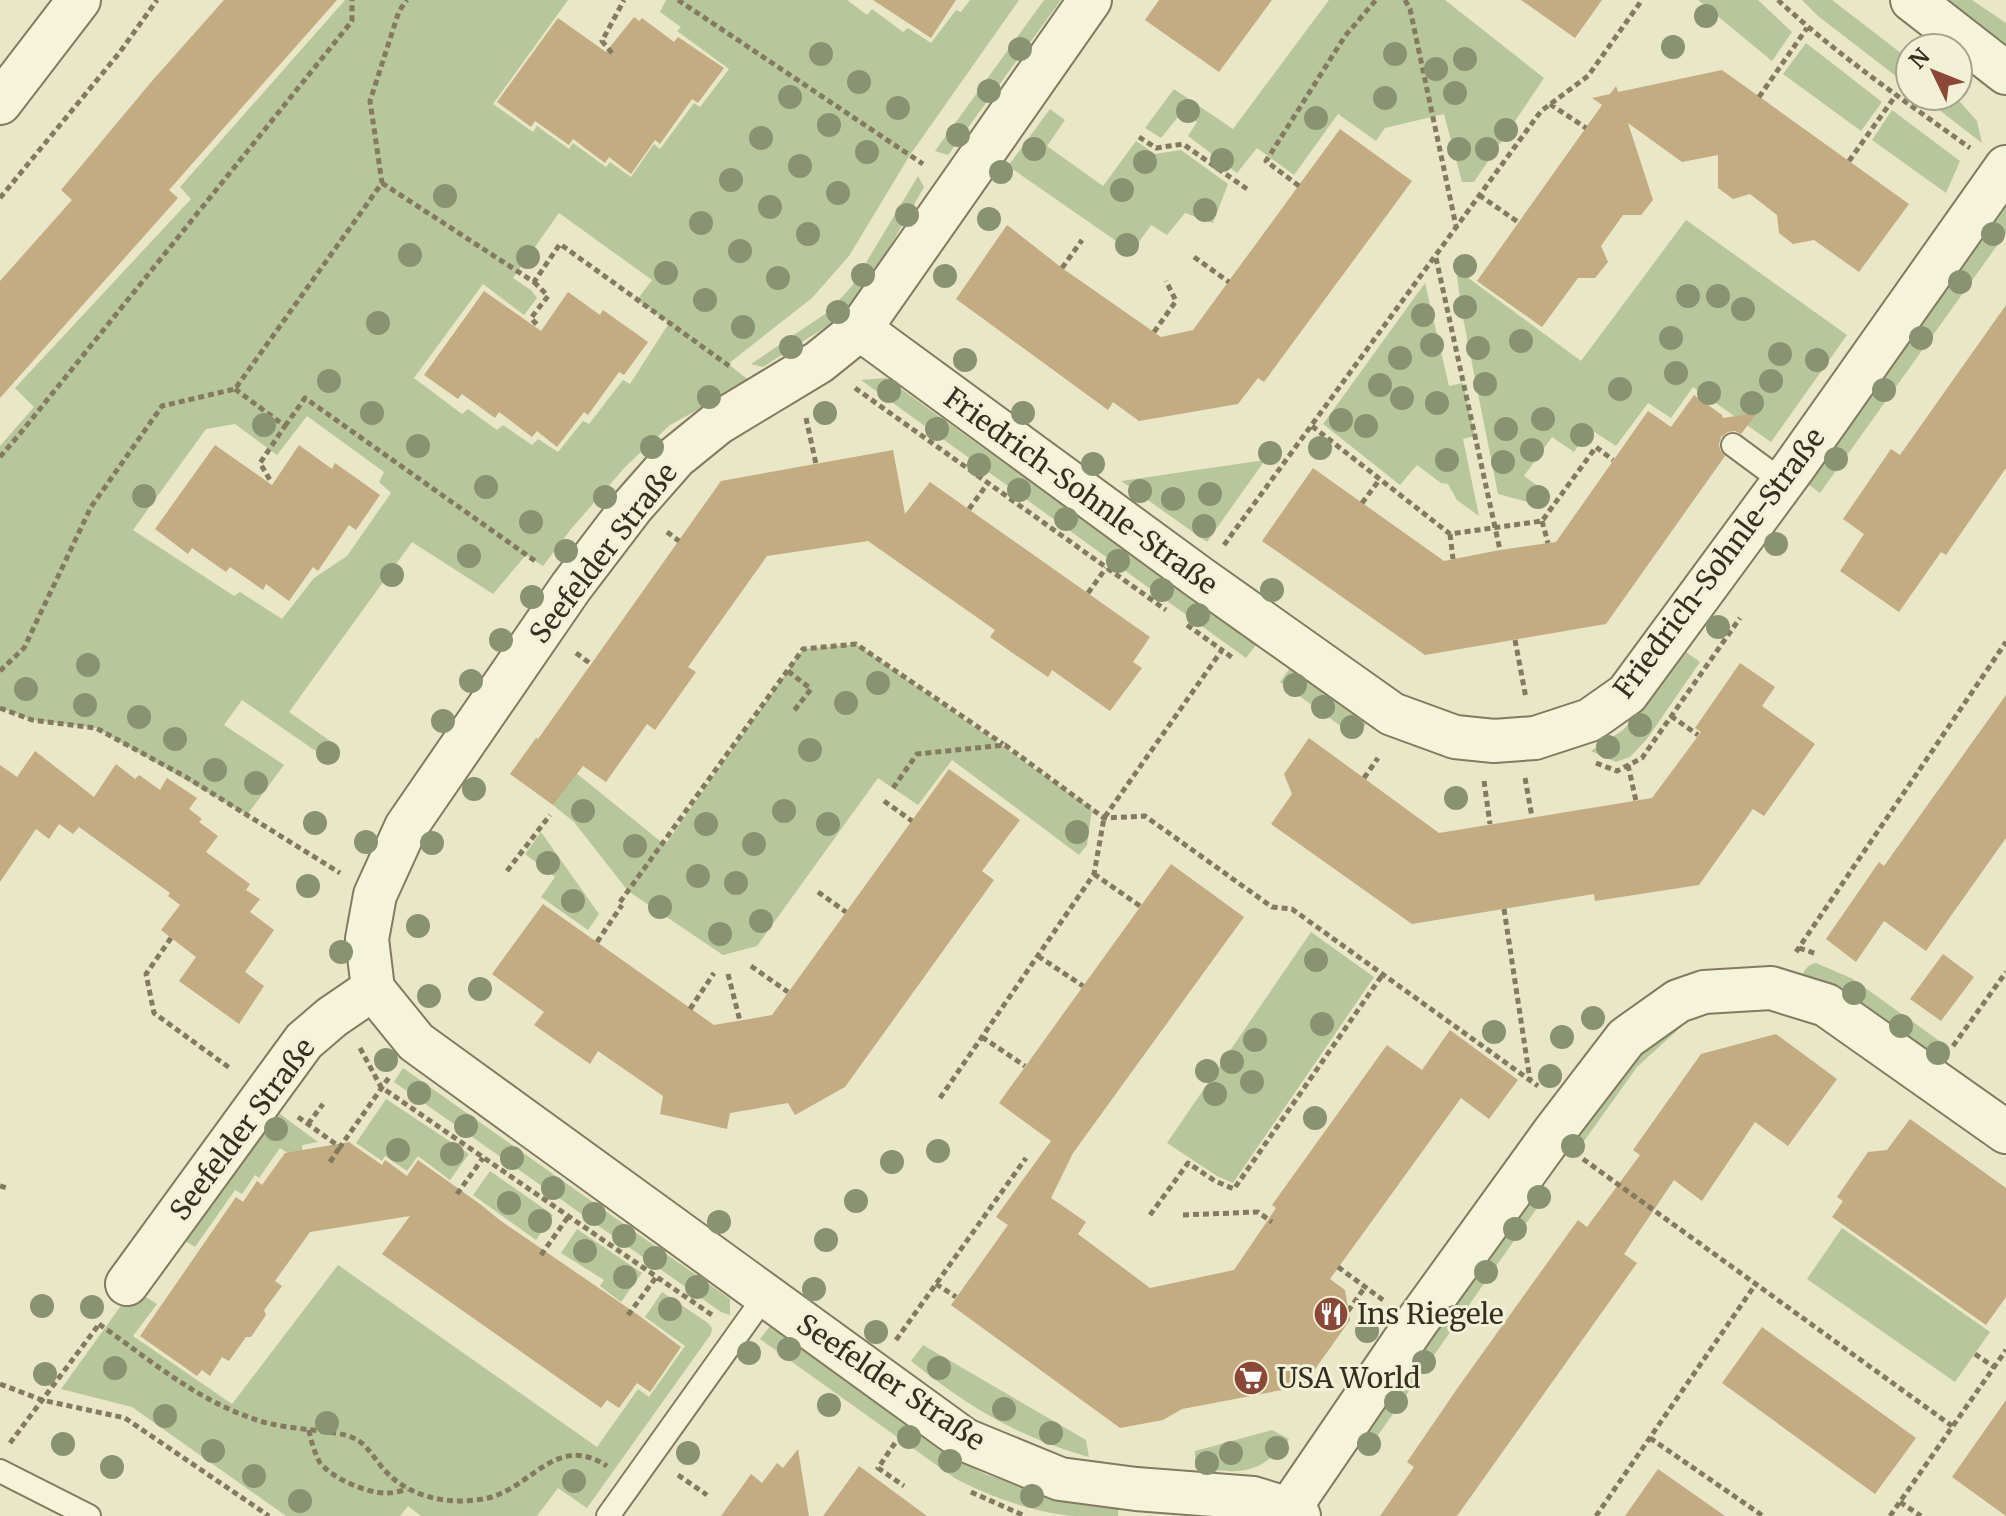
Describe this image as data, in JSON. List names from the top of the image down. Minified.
{"streets":{"street":["Friedrich-Sohnle-Straße","Seefelder Straße"]},"crossings":[["Friedrich-Sohnle-Straße","Seefelder Straße"]],"places":{"restaurant":["Ins Riegele"],"supermarket":["USA World"]},"north":"top left"}
